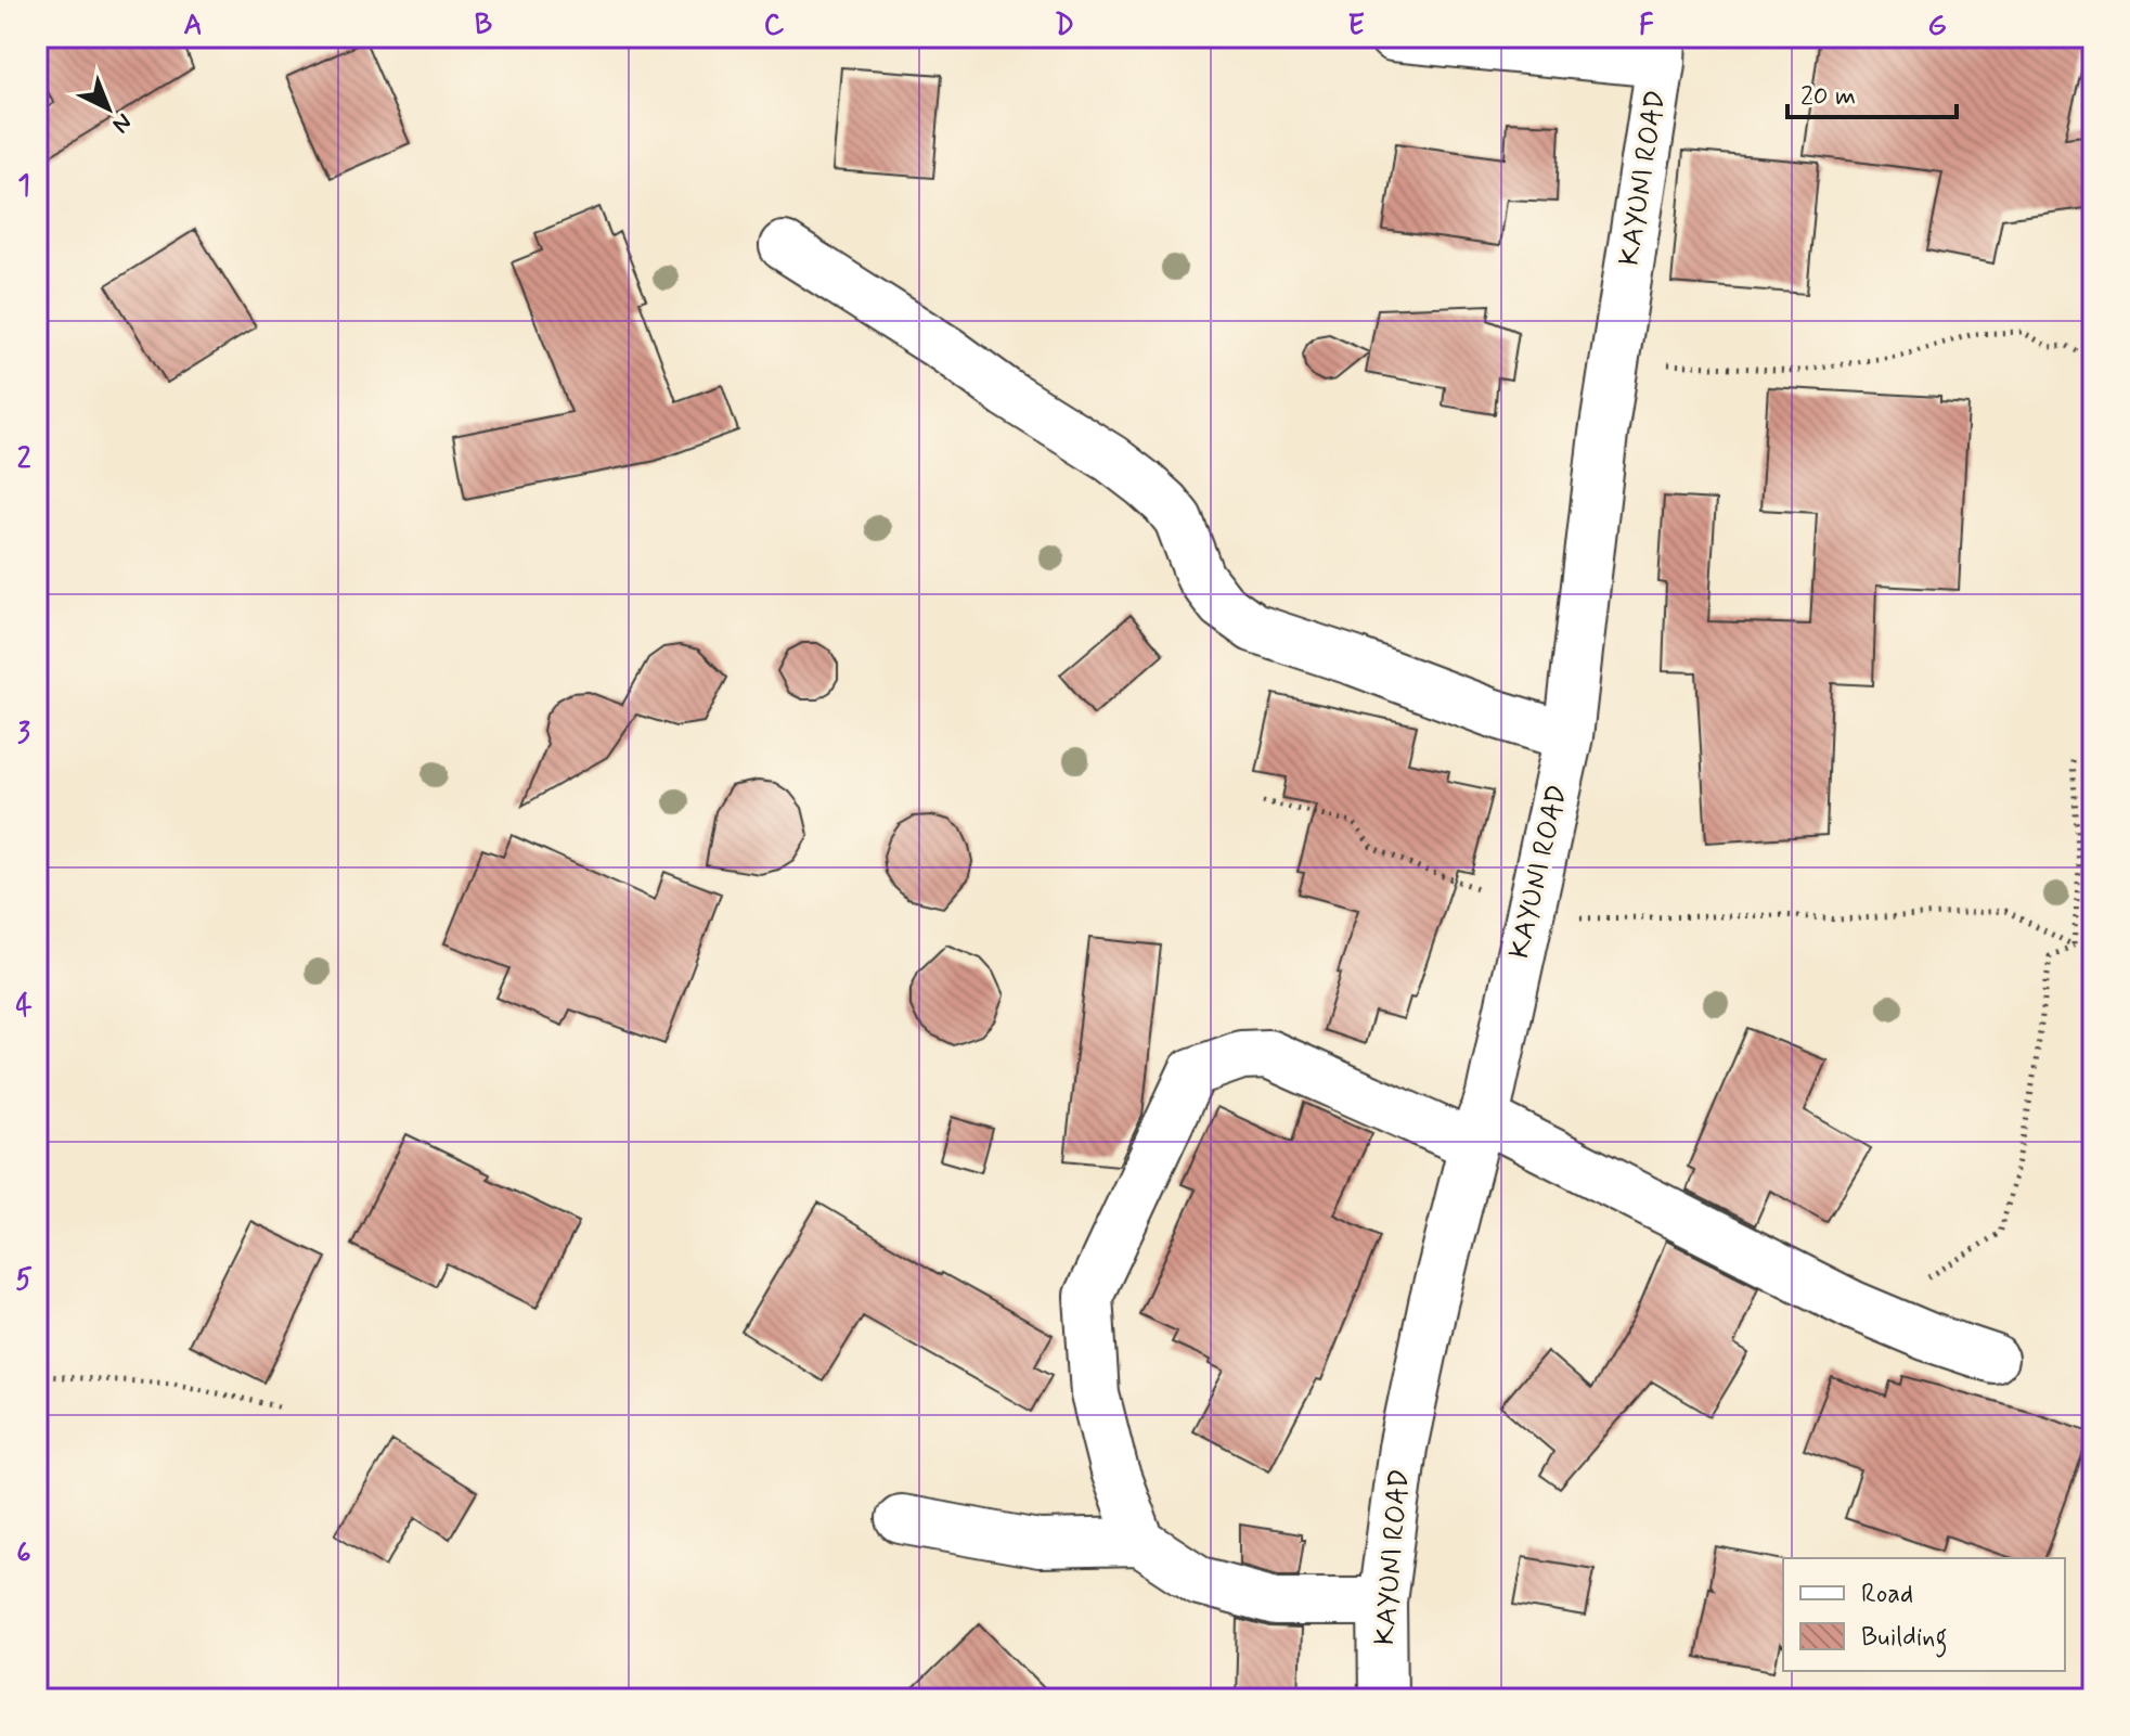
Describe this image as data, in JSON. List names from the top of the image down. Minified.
{"streets":{"street":["KAYUNI ROAD"]},"legend":["Road","Building"],"scale_bar":"20 m","north":"bottom right","grid":{"columns":["A","B","C","D","E","F","G"],"rows":["1","2","3","4","5","6"]}}
